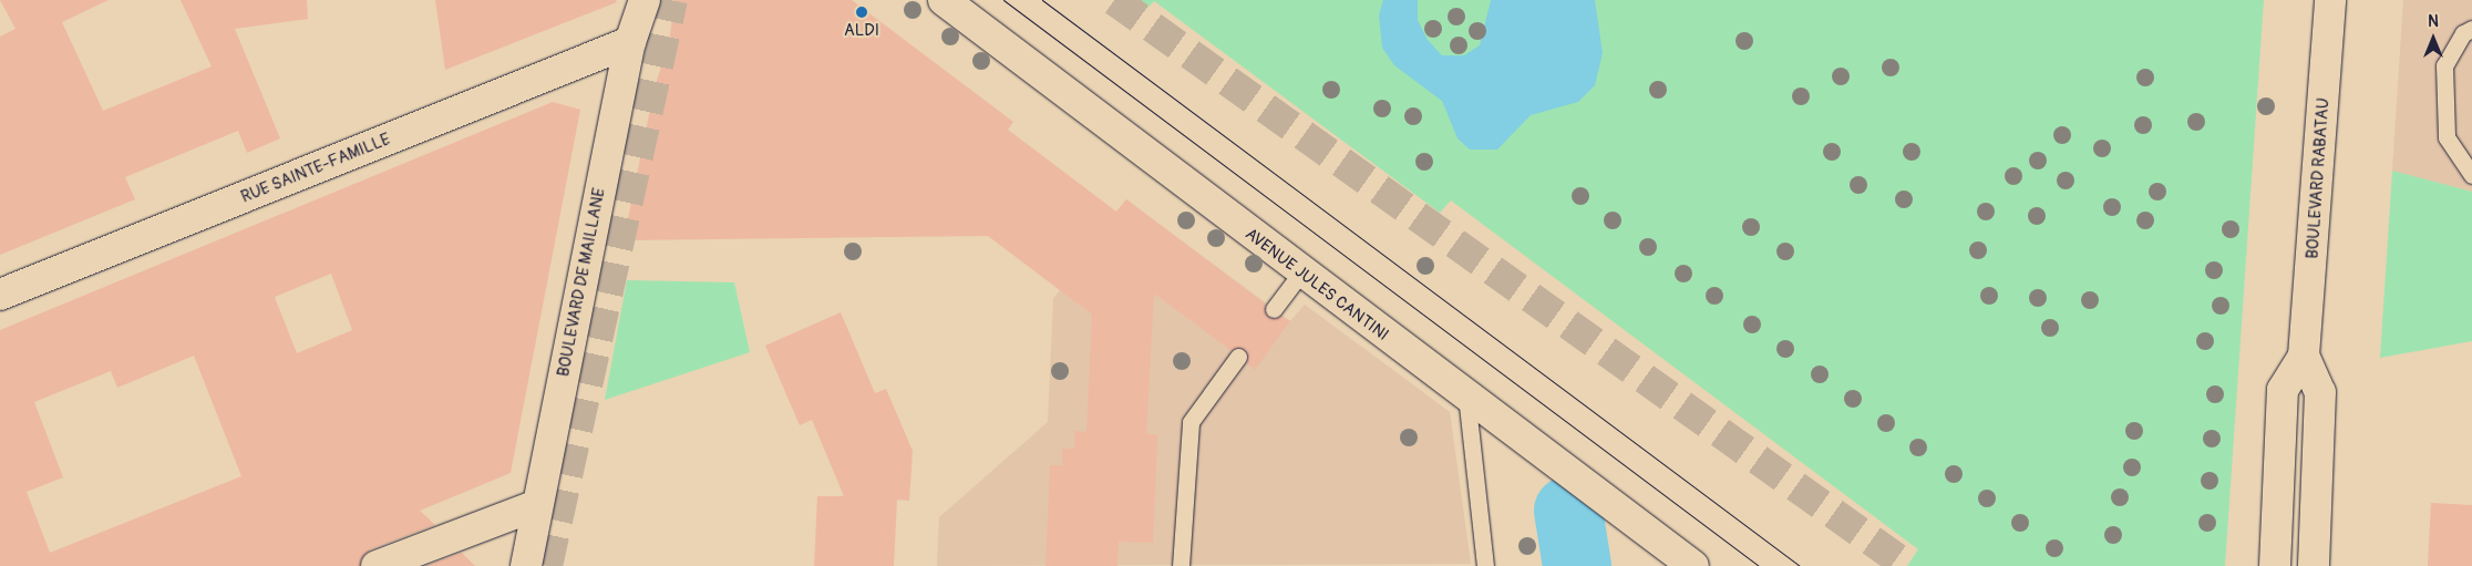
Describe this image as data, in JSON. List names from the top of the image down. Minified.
{"streets":{"main road":["RUE SAINTE-FAMILLE","BOULEVARD RABATAU","BOULEVARD DE MAILLANE","AVENUE JULES CANTINI"]},"crossings":[["RUE SAINTE-FAMILLE","BOULEVARD DE MAILLANE"]],"places":["ALDI"],"north":"top"}
